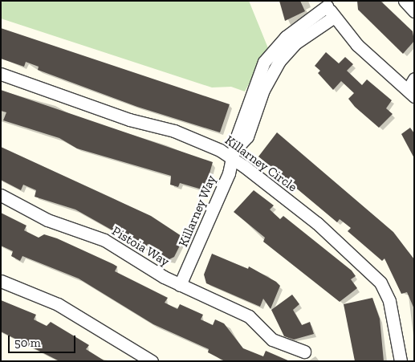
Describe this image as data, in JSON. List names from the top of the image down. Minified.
{"streets":{"street":["Killarney Circle","Killarney Way","Pistoia Way"]},"crossings":[["Killarney Circle","Killarney Way"],["Killarney Way","Pistoia Way"]],"scale_bar":"50 m"}
